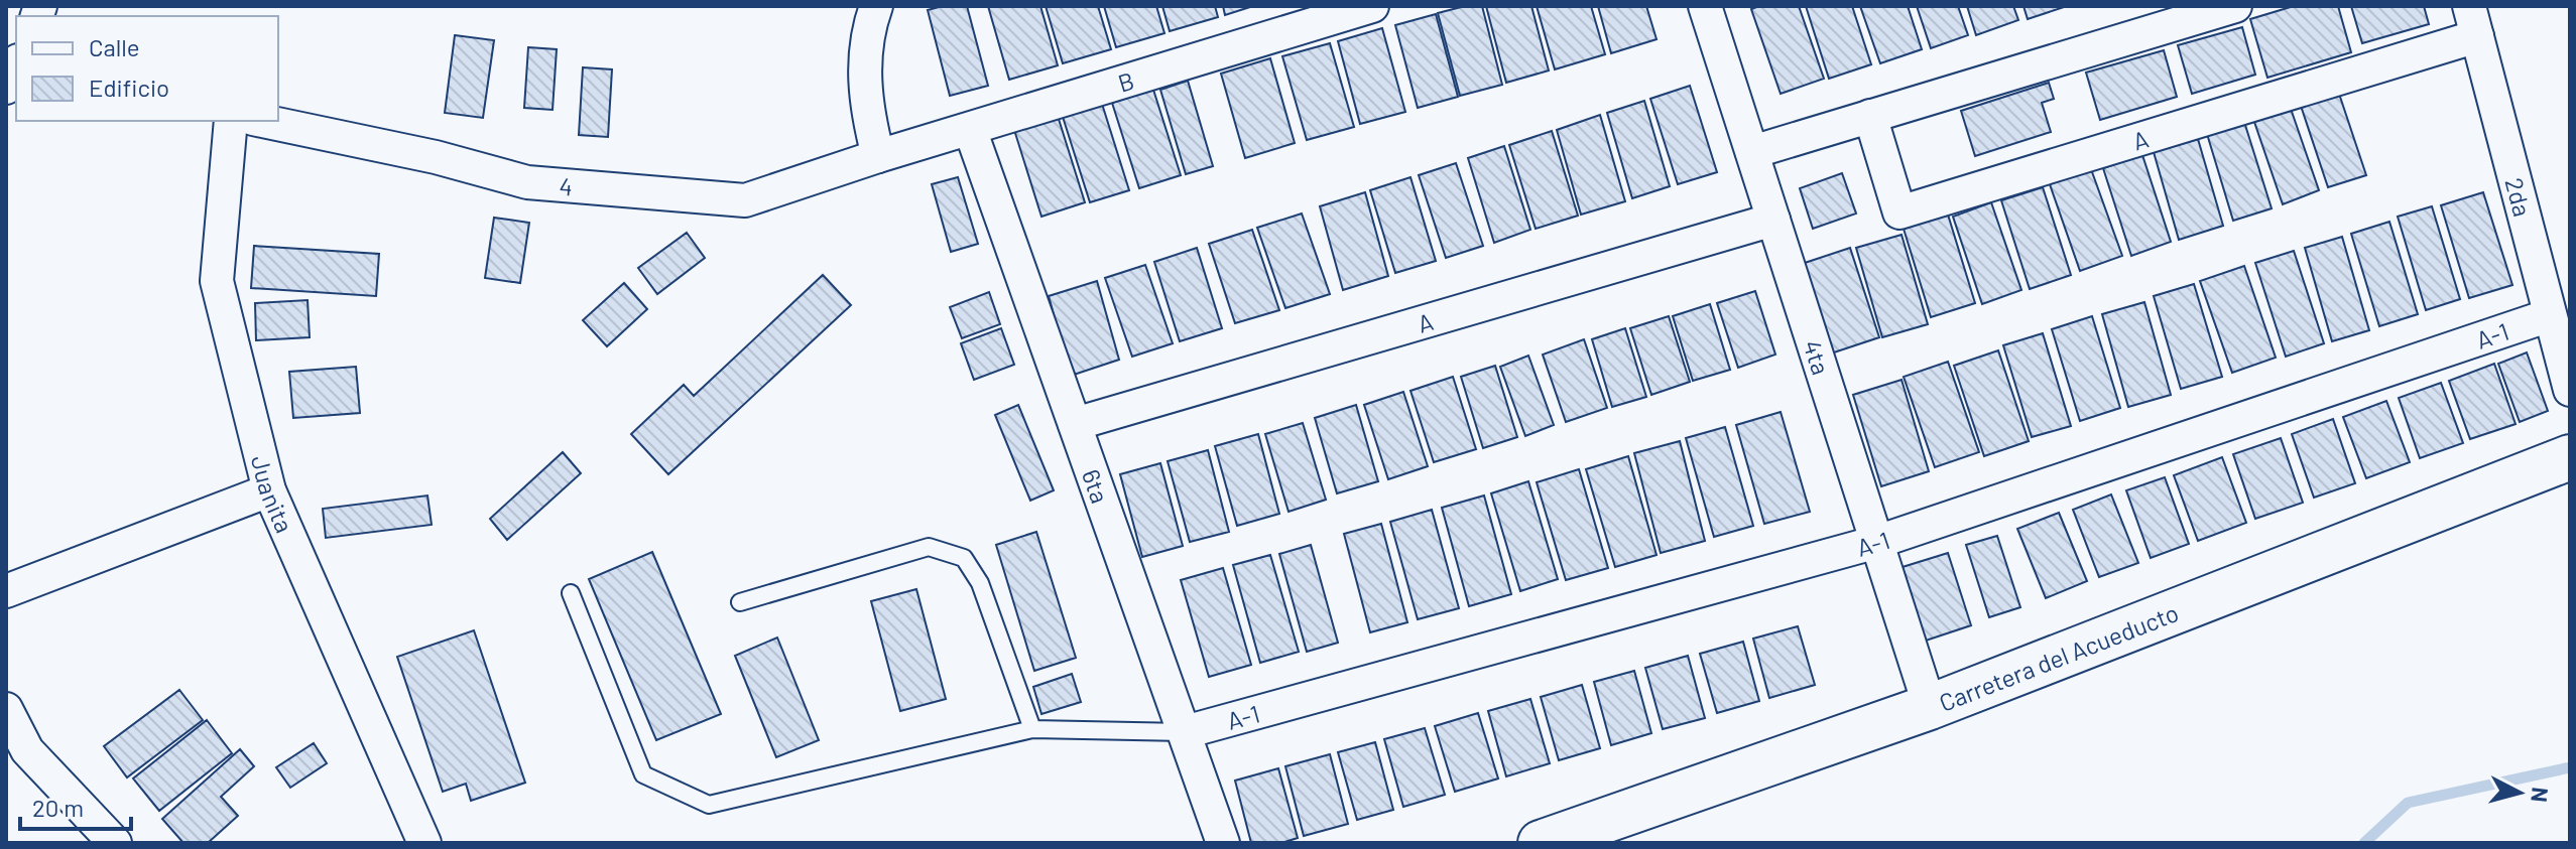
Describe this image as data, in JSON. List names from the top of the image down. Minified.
{"streets":{"street":["B","A","4","2da","A-1","4ta","6ta","Juanita","Carretera del Acueducto"]},"crossings":[["B","4"],["B","6ta"],["A","2da"],["A","4ta"],["A","6ta"],["2da","A-1"],["A-1","4ta"],["A-1","6ta"],["4ta","Carretera del Acueducto"]],"legend":["Calle","Edificio"],"scale_bar":"20 m","north":"right"}
